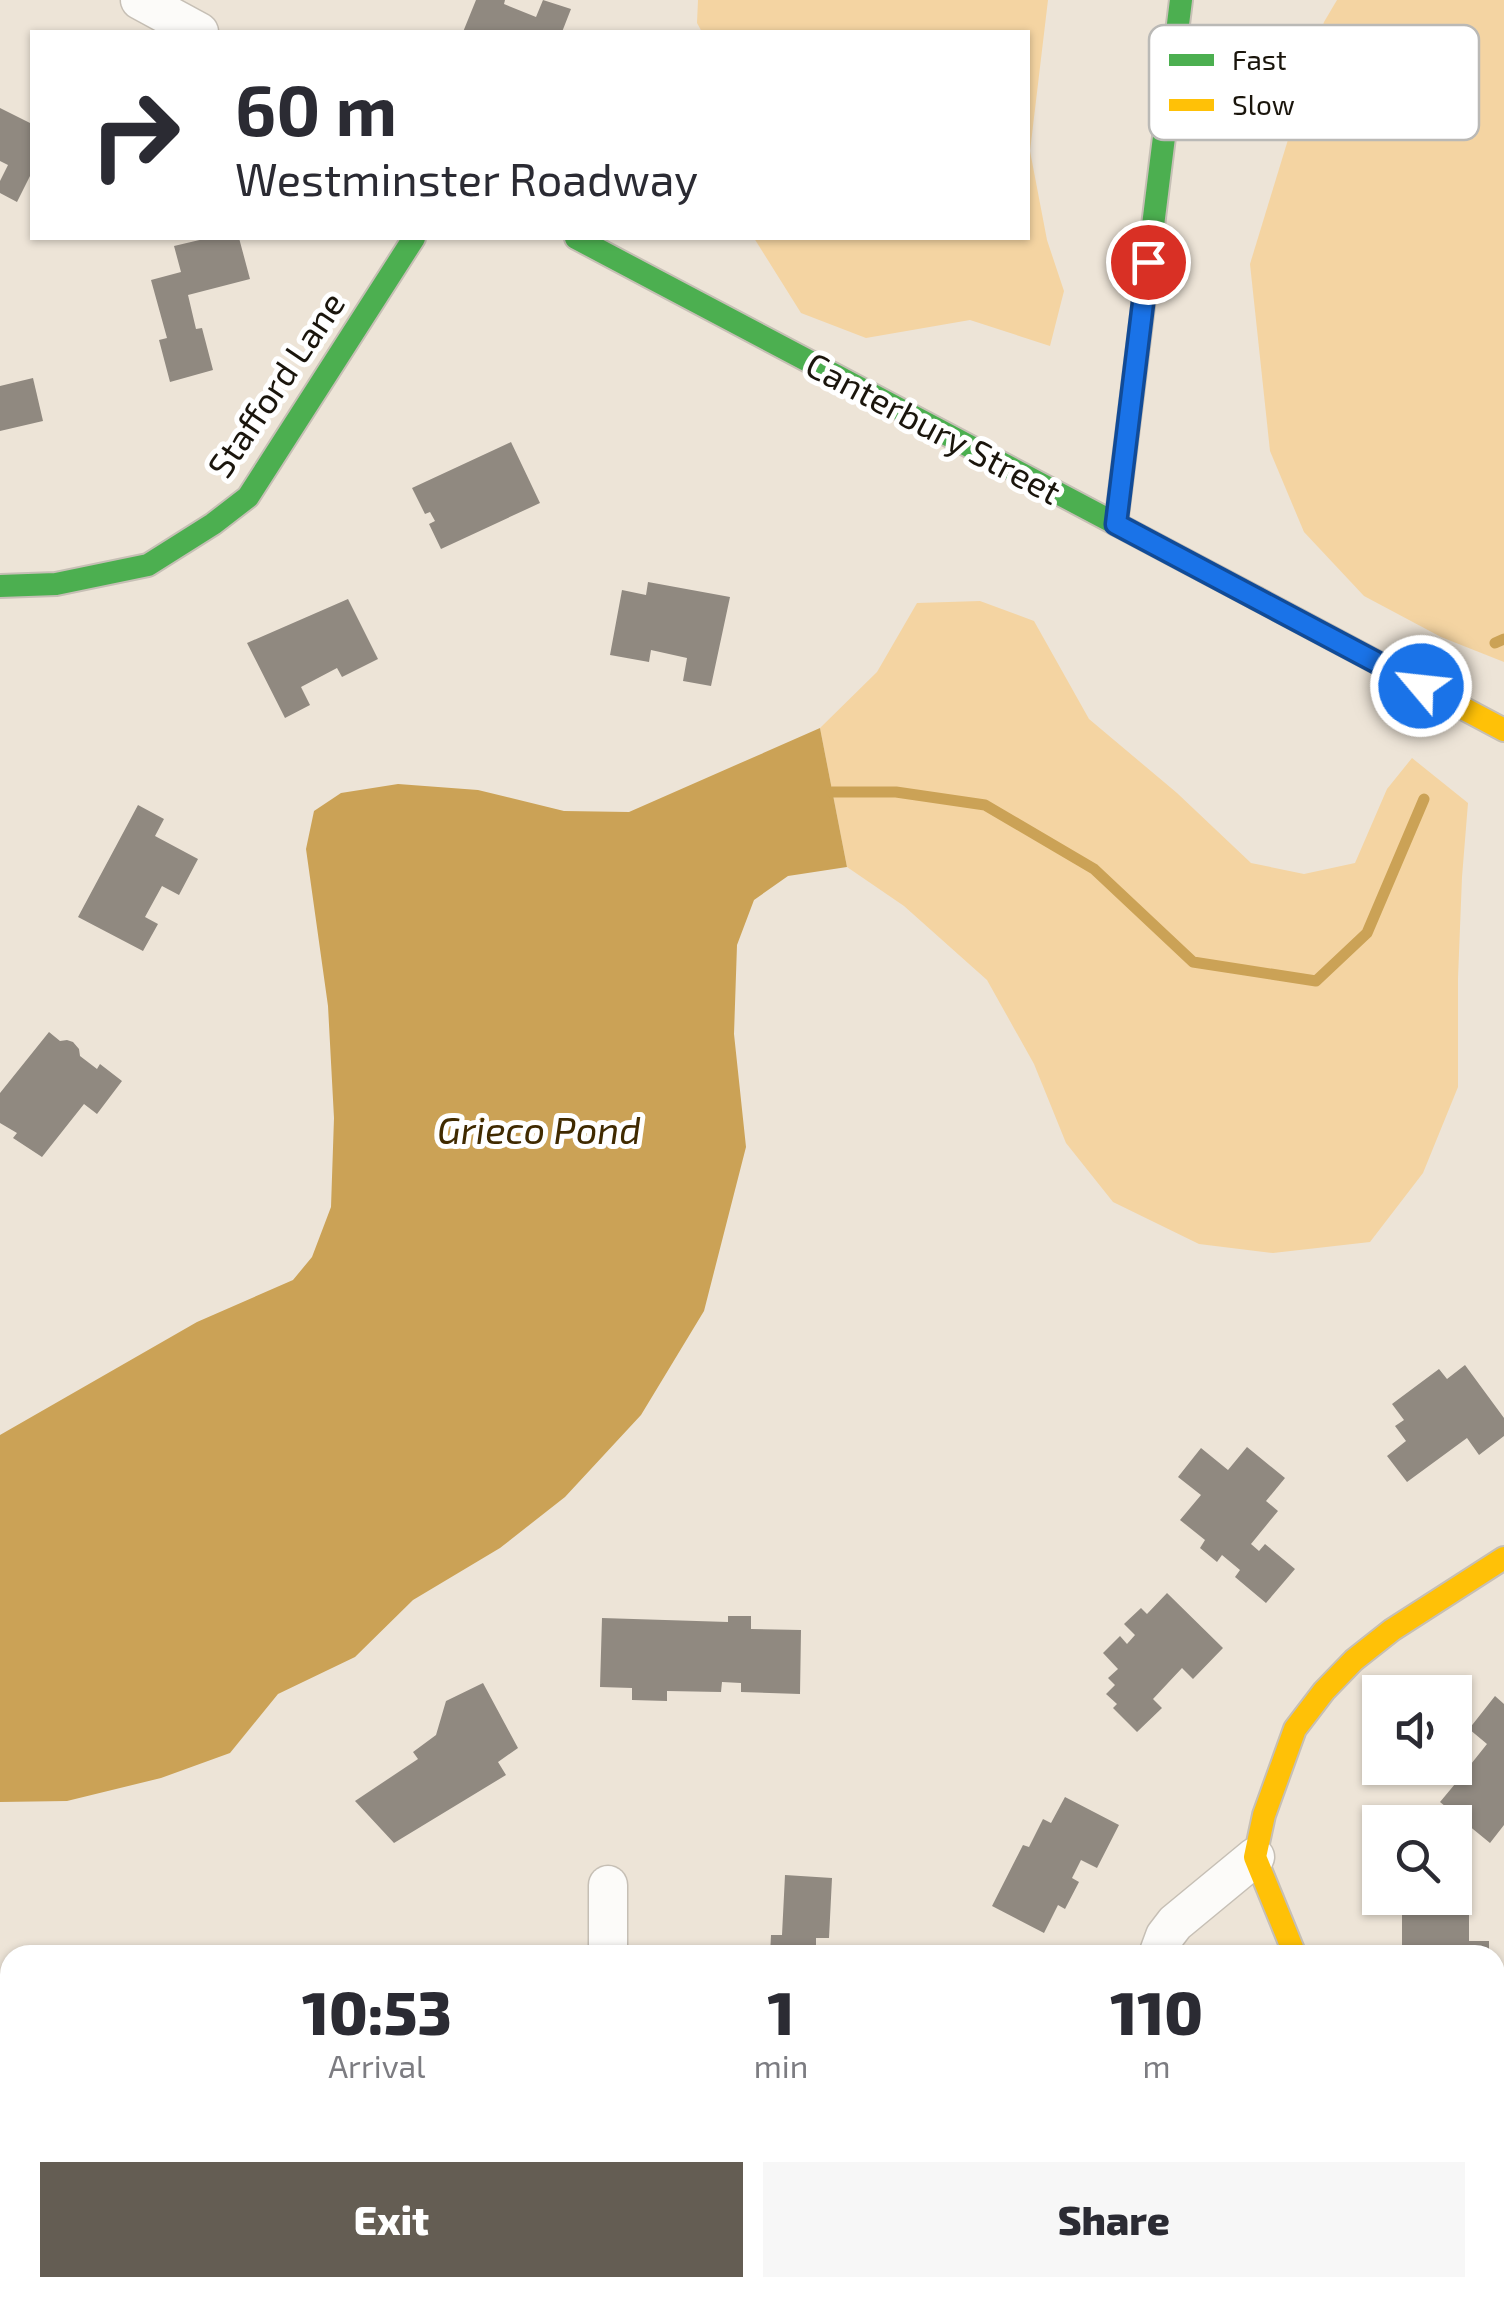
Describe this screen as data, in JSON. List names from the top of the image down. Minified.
{"streets":{"street":["Stafford Lane","Canterbury Street"]},"water":["Grieco Pond"],"legend":["Fast","Slow"],"page":{"turn":["60 m","Westminster Roadway"],"eta":["10:53","Arrival","1","min","110","m"],"buttons":["Exit","Share"]}}
